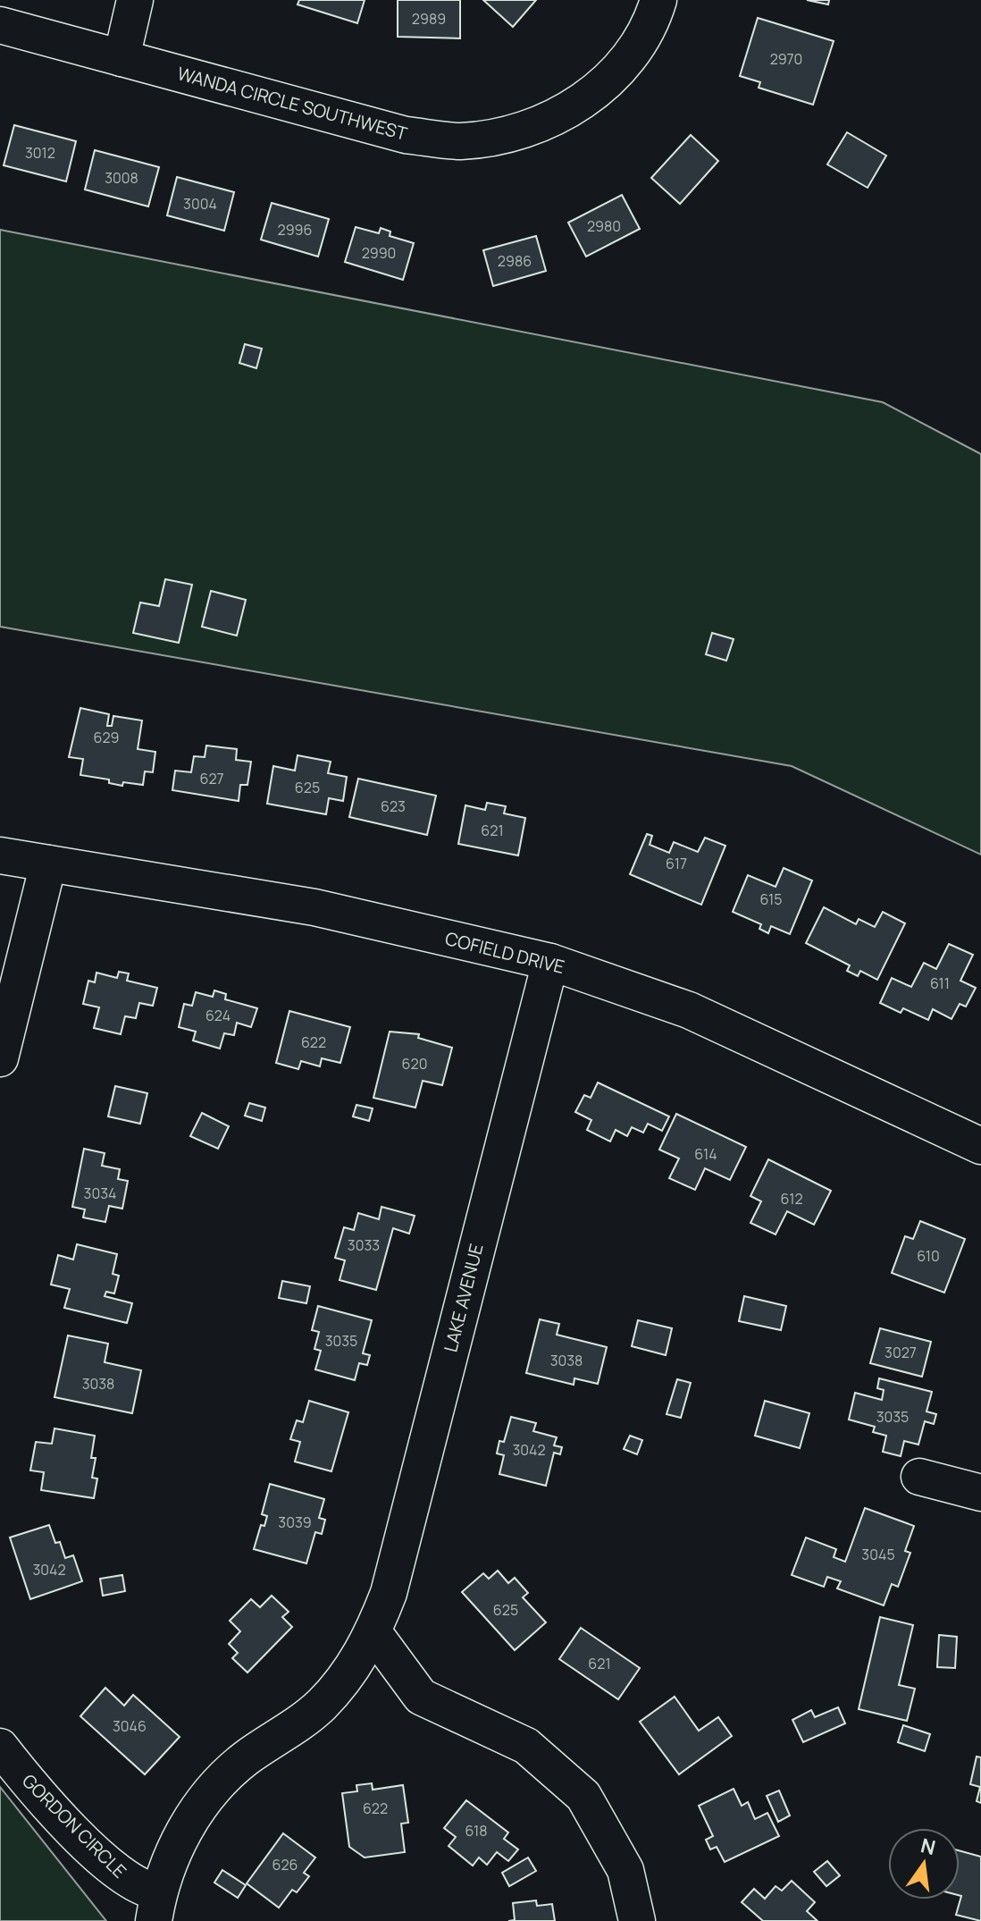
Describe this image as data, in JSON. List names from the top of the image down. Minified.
{"streets":{"street":["WANDA CIRCLE SOUTHWEST","COFIELD DRIVE","LAKE AVENUE","GORDON CIRCLE"]},"crossings":[["COFIELD DRIVE","LAKE AVENUE"],["LAKE AVENUE","GORDON CIRCLE"]],"house_numbers":["2989","2970","3012","3008","3004","2980","2996","2990","2986","629","627","625","623","621","617","615","611","624","622","620","614","3034","612","3033","610","3035","3027","3038","3038","3035","3042","3039","3045","3042","625","621","3046","622","618","626"],"north":"top"}
